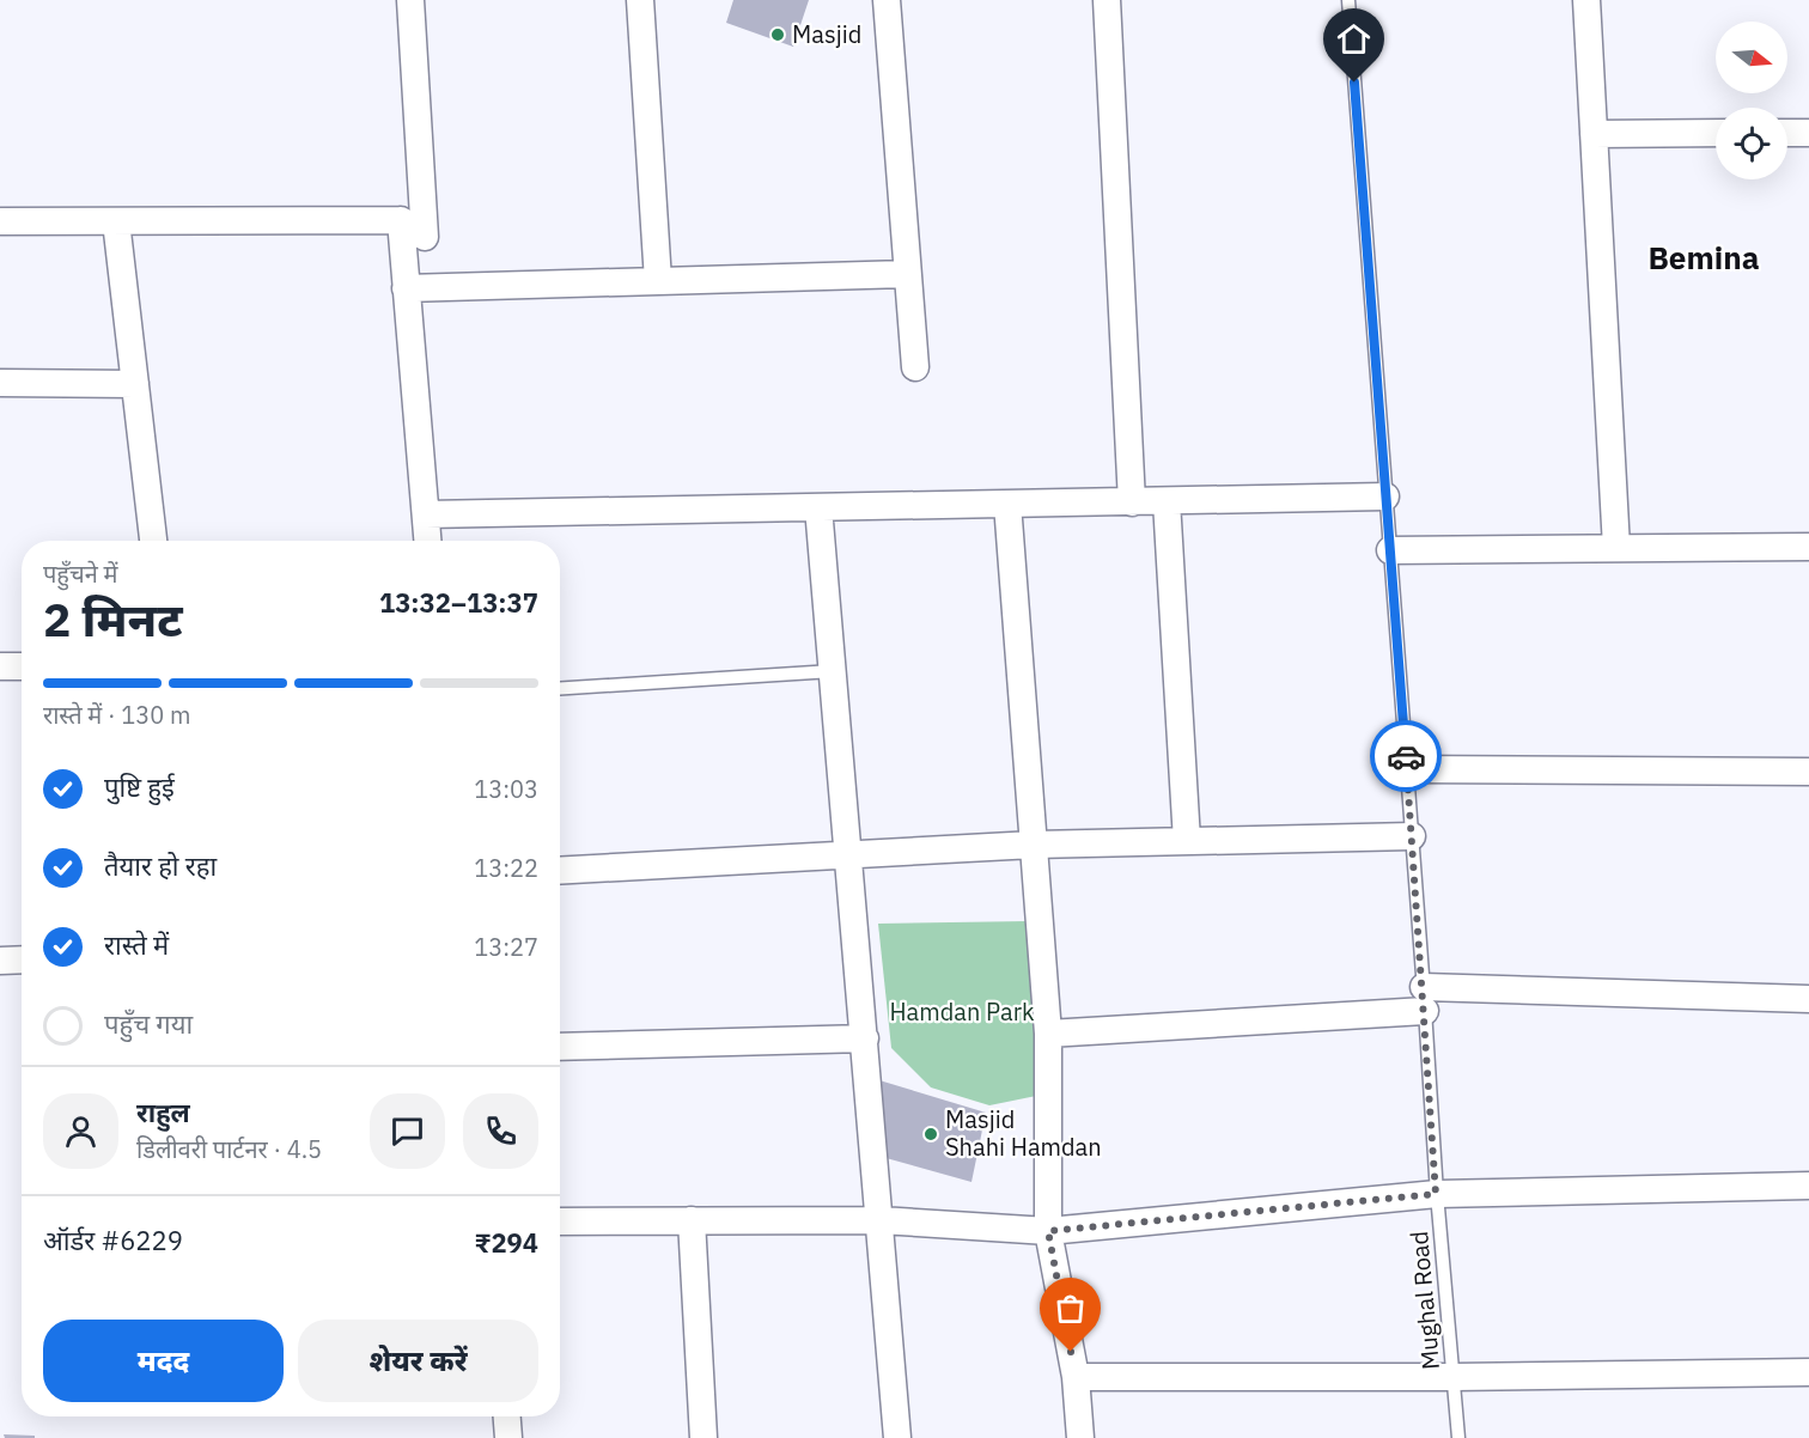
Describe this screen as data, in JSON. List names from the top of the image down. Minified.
{"streets":{"lane":["Mughal Road"]},"districts":["Bemina"],"parks":["Hamdan Park"],"places":["Masjid","Masjid Shahi Hamdan"],"north":"right","page":{"heading":["2 मिनट","पहुँचने में","13:32–13:37"],"panel":["राहुल","डिलीवरी पार्टनर · 4.5","ऑर्डर #6229","₹294"],"bar":"रास्ते में · 130 m","list":[["पुष्टि हुई","13:03"],["तैयार हो रहा","13:22"],["रास्ते में","13:27"],"पहुँच गया"],"buttons":["मदद","शेयर करें"]}}
